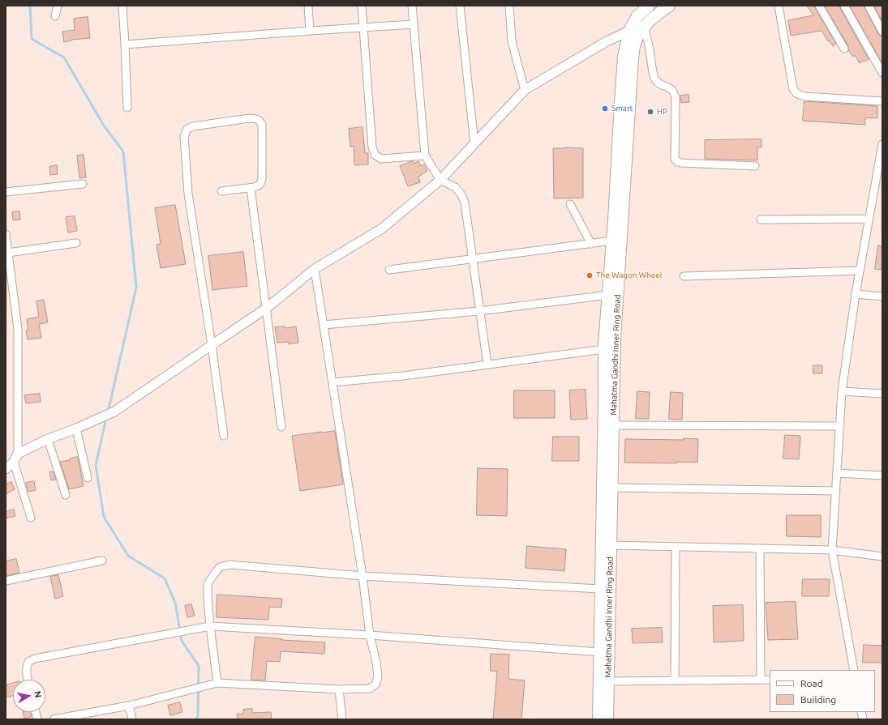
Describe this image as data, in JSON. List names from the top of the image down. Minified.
{"streets":{"main road":["Mahatma Gandhi Inner Ring Road"]},"places":["Smart","HP","The Wagon Wheel"],"legend":["Road","Building"],"north":"right"}
